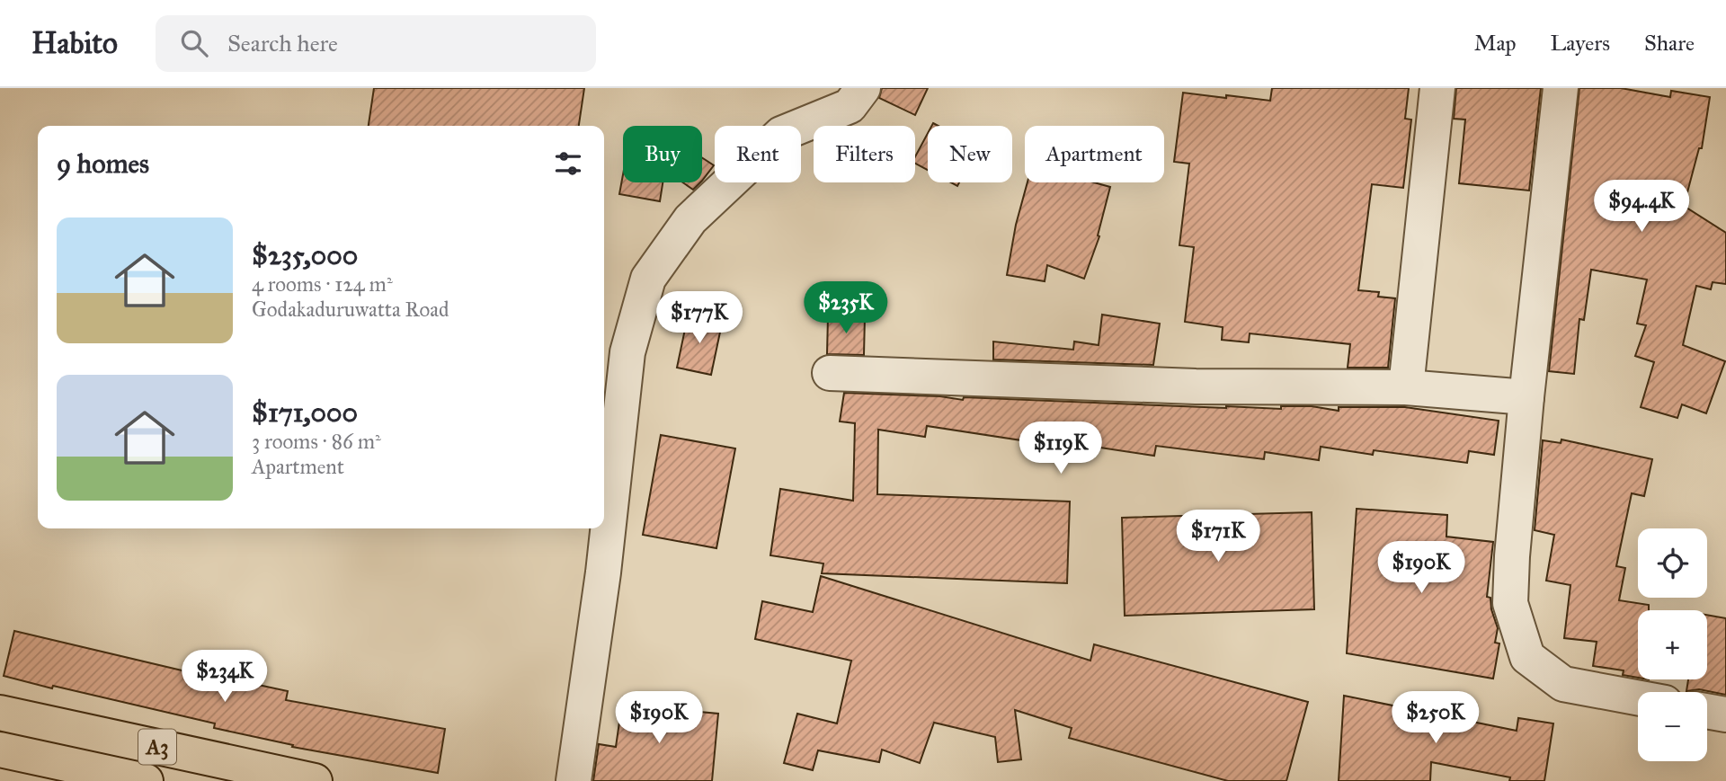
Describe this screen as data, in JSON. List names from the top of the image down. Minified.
{"streets":{"highway":["A3"]},"page":{"header":"Habito","search":"Search here","nav":["Map","Layers","Share"],"chip":["Buy","Rent","Filters","New","Apartment"],"heading":"9 homes","price":["$94.4K","$235K","$177K","$119K","$171K","$190K","$234K","$190K","$250K"],"list":[{"name":"$235,000","note":"4 rooms · 124 m² · Godakaduruwatta Road"},{"name":"$171,000","note":"3 rooms · 86 m² · Apartment"}],"map_buttons":["+","−"]}}
